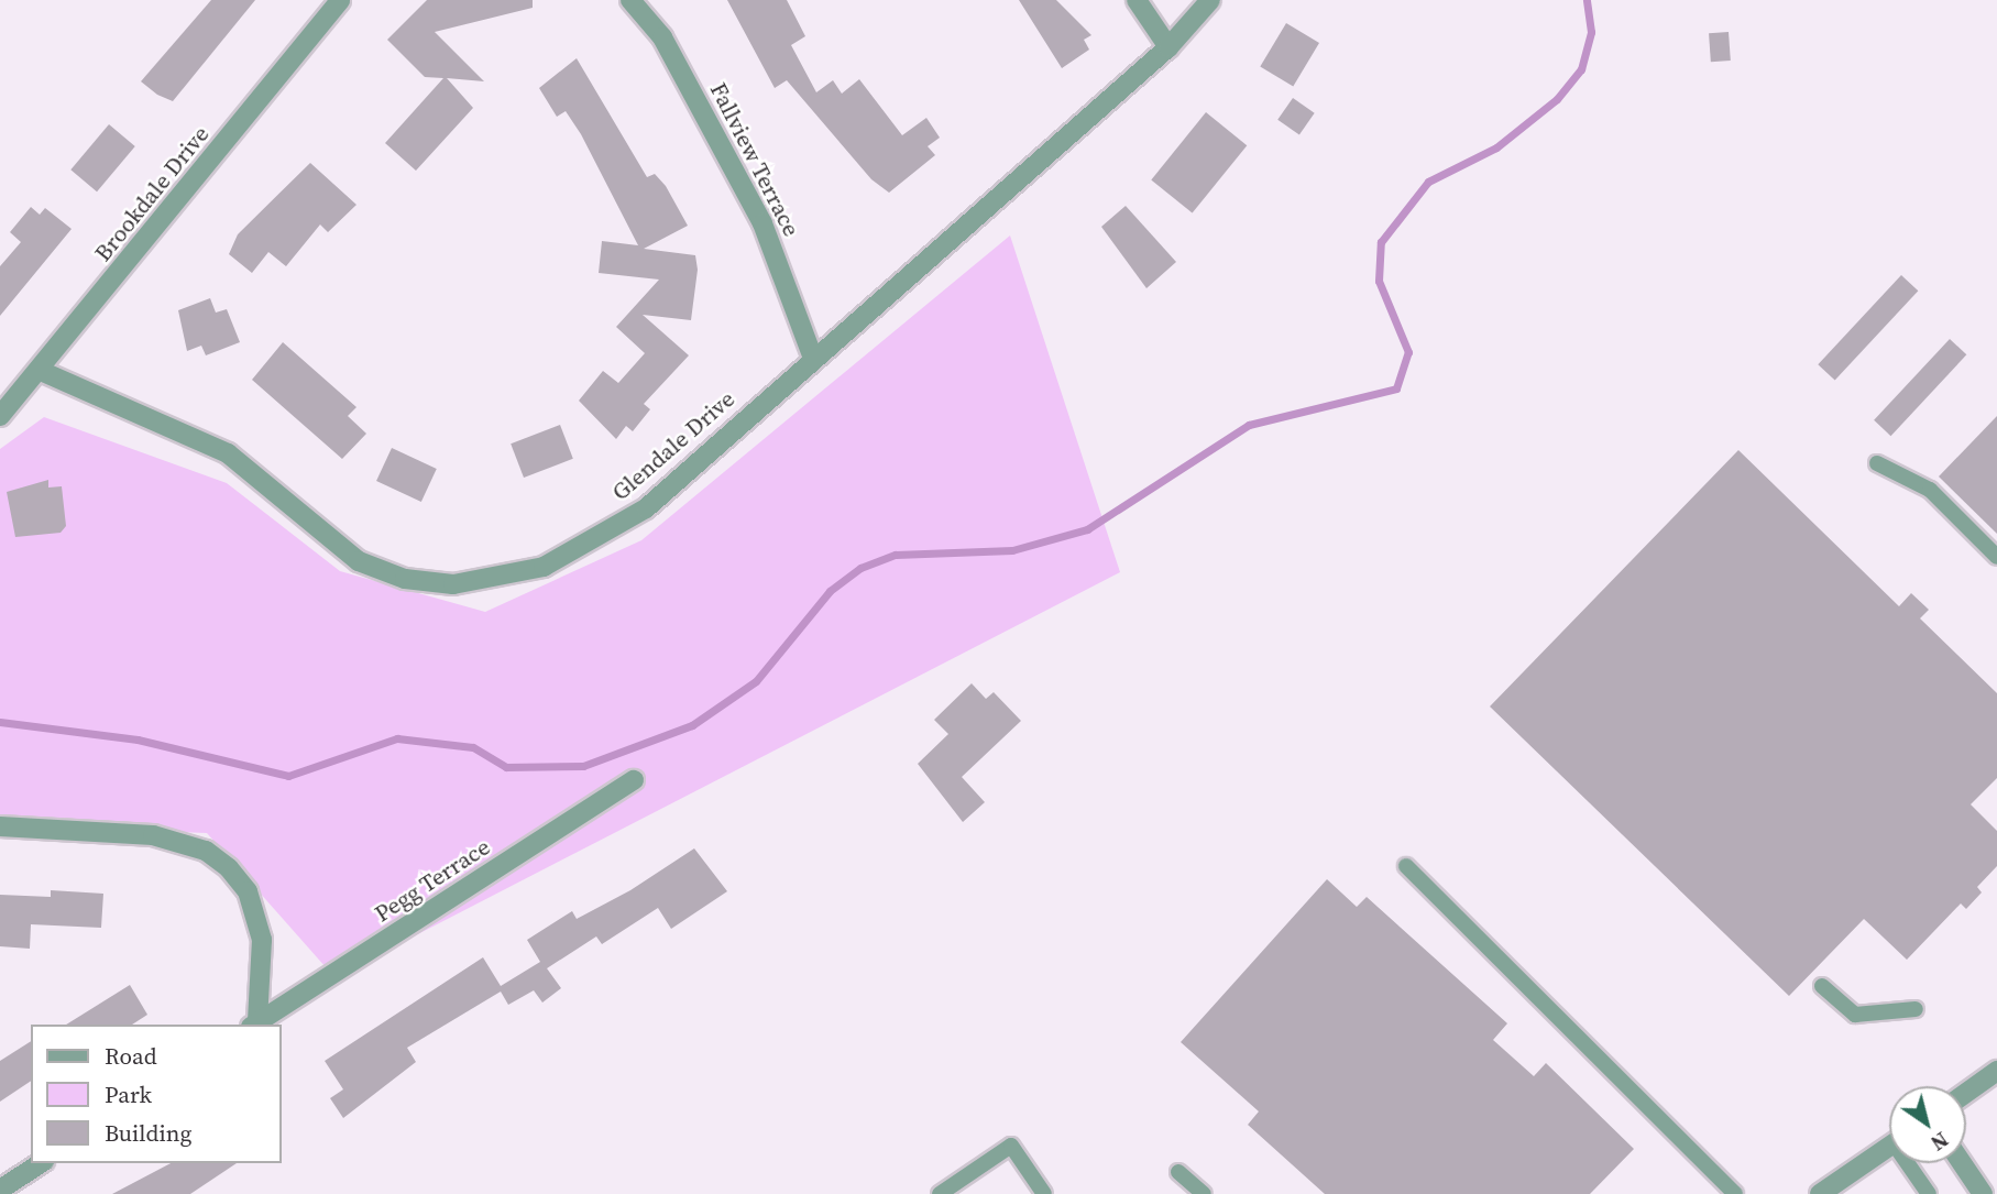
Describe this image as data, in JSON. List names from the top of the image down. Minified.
{"streets":{"street":["Fallview Terrace","Brookdale Drive","Glendale Drive","Pegg Terrace"]},"crossings":[["Fallview Terrace","Glendale Drive"],["Brookdale Drive","Glendale Drive"]],"legend":["Road","Park","Building"],"north":"bottom right"}
